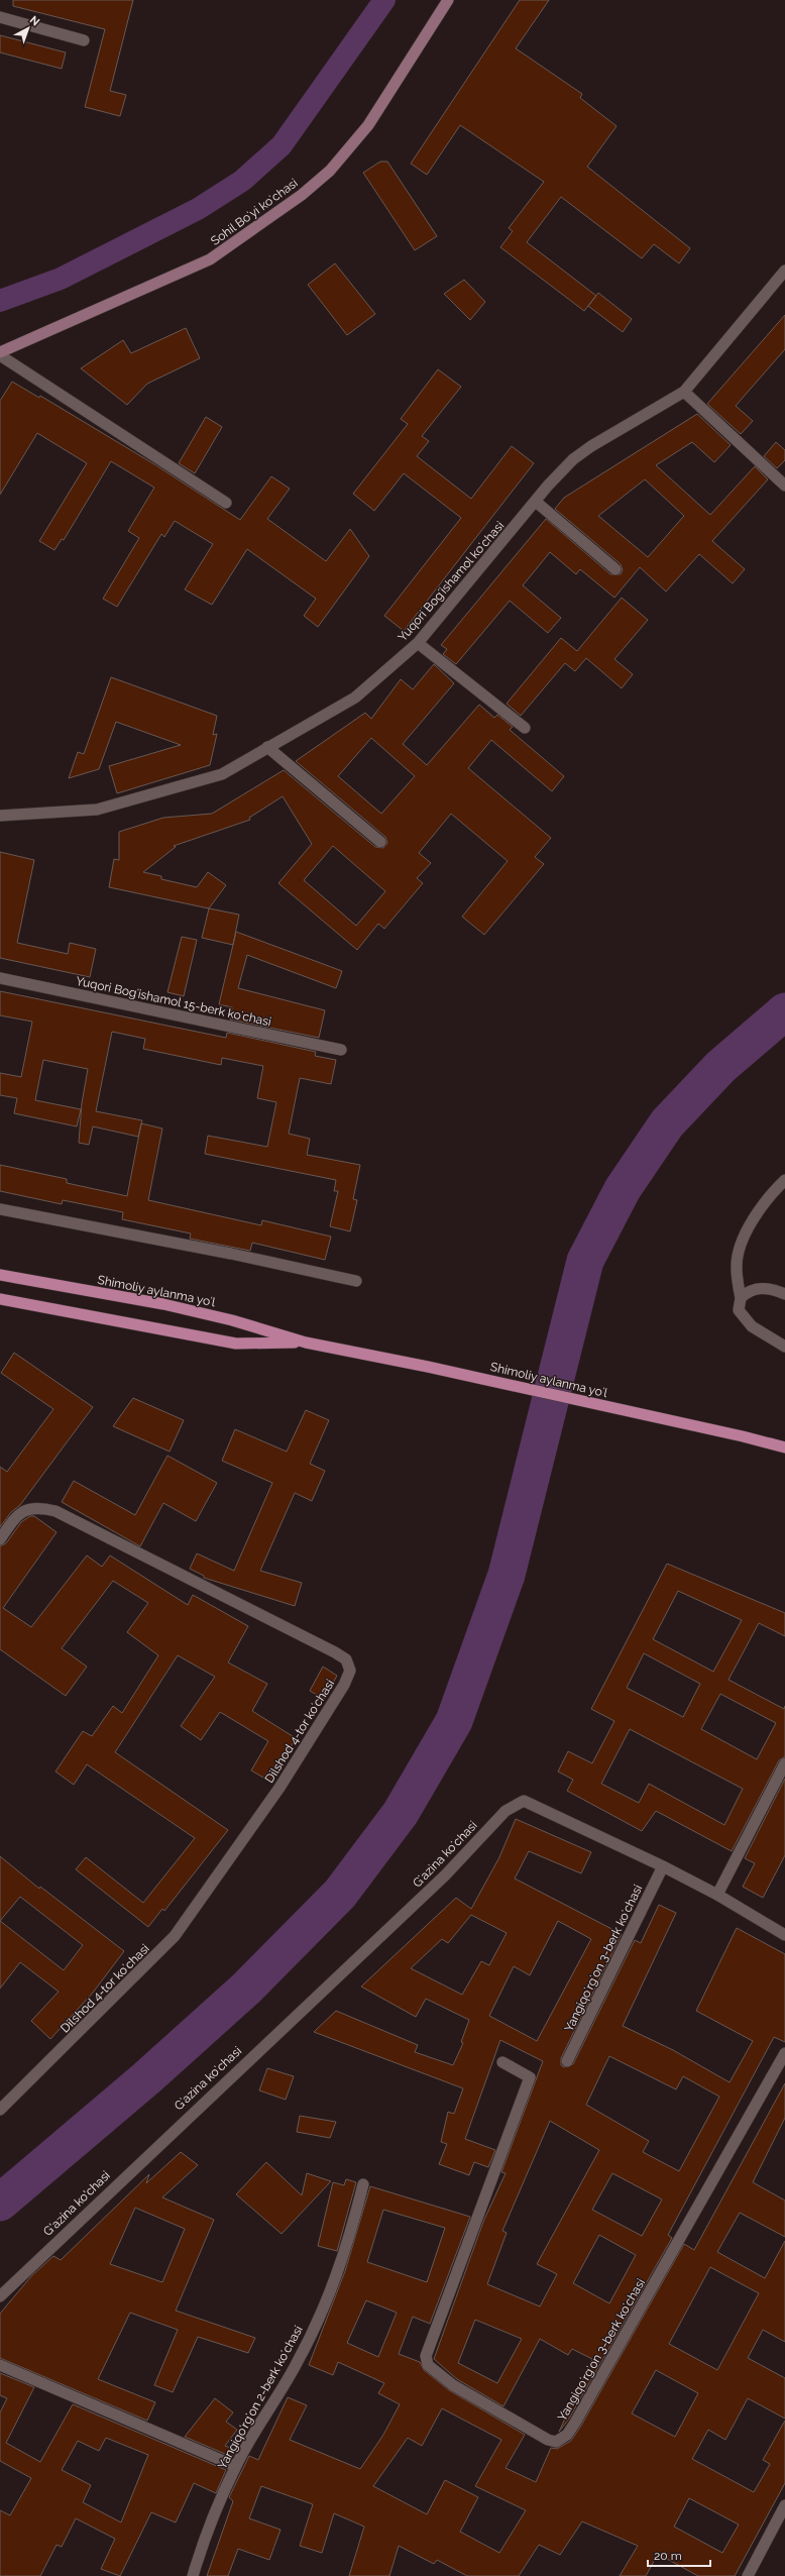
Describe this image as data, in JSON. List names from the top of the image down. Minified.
{"streets":{"main road":["Sohil Boʻyi koʻchasi","Shimoliy aylanma yoʻl"],"street":["Yuqori Bogʻishamol koʻchasi","Yuqori Bogʻishamol 15-berk koʻchasi","Dilshod 4-tor koʻchasi","Gʻazina koʻchasi","Yangiqoʻrgʻon 3-berk koʻchasi","G'azina ko'chasi","Yangiqoʻrgʻon 2-berk koʻchasi"]},"crossings":[["Gʻazina koʻchasi","Yangiqoʻrgʻon 3-berk koʻchasi"],["Gʻazina koʻchasi","G'azina ko'chasi"]],"scale_bar":"20 m","north":"top right"}
